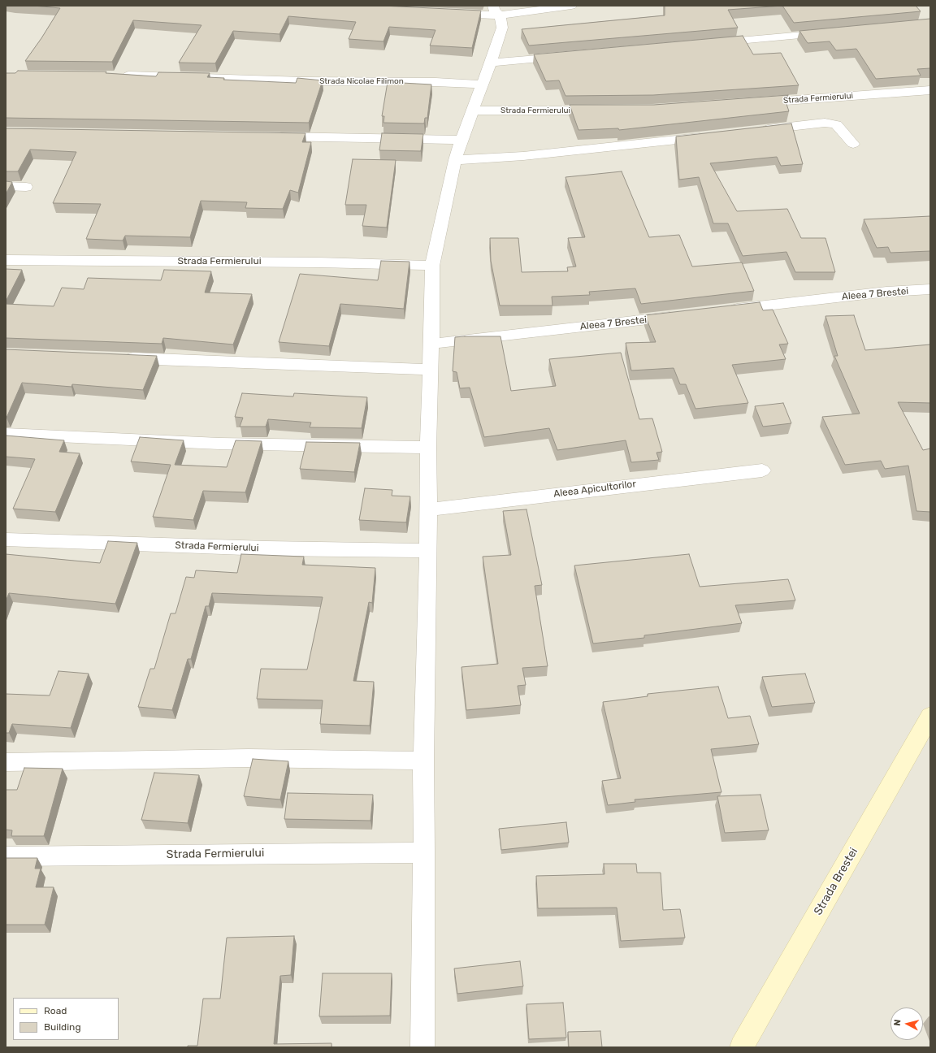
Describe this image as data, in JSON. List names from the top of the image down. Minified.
{"streets":{"main road":["Strada Brestei"],"street":["Strada Nicolae Filimon","Strada Fermierului","Aleea 7 Brestei","Aleea Apicultorilor"]},"legend":["Road","Building"],"north":"left"}
